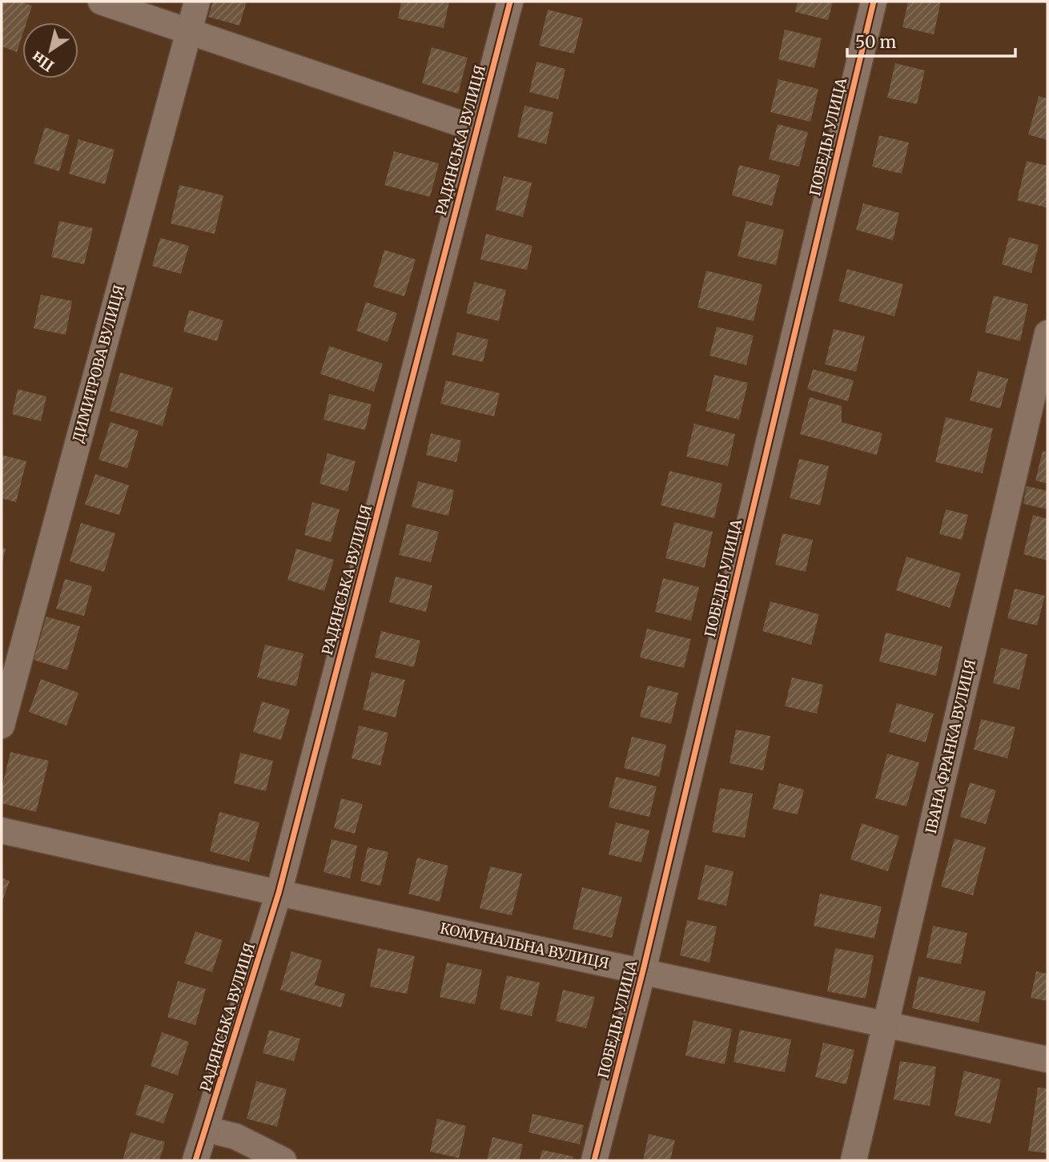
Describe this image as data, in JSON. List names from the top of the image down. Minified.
{"streets":{"street":["ПОБЕДЫ УЛИЦА","РАДЯНСЬКА ВУЛИЦЯ","ДИМИТРОВА ВУЛИЦЯ","ІВАНА ФРАНКА ВУЛИЦЯ","КОМУНАЛЬНА ВУЛИЦЯ"]},"crossings":[["ПОБЕДЫ УЛИЦА","КОМУНАЛЬНА ВУЛИЦЯ"],["РАДЯНСЬКА ВУЛИЦЯ","КОМУНАЛЬНА ВУЛИЦЯ"],["ІВАНА ФРАНКА ВУЛИЦЯ","КОМУНАЛЬНА ВУЛИЦЯ"]],"scale_bar":"50 m","north":"bottom left"}
